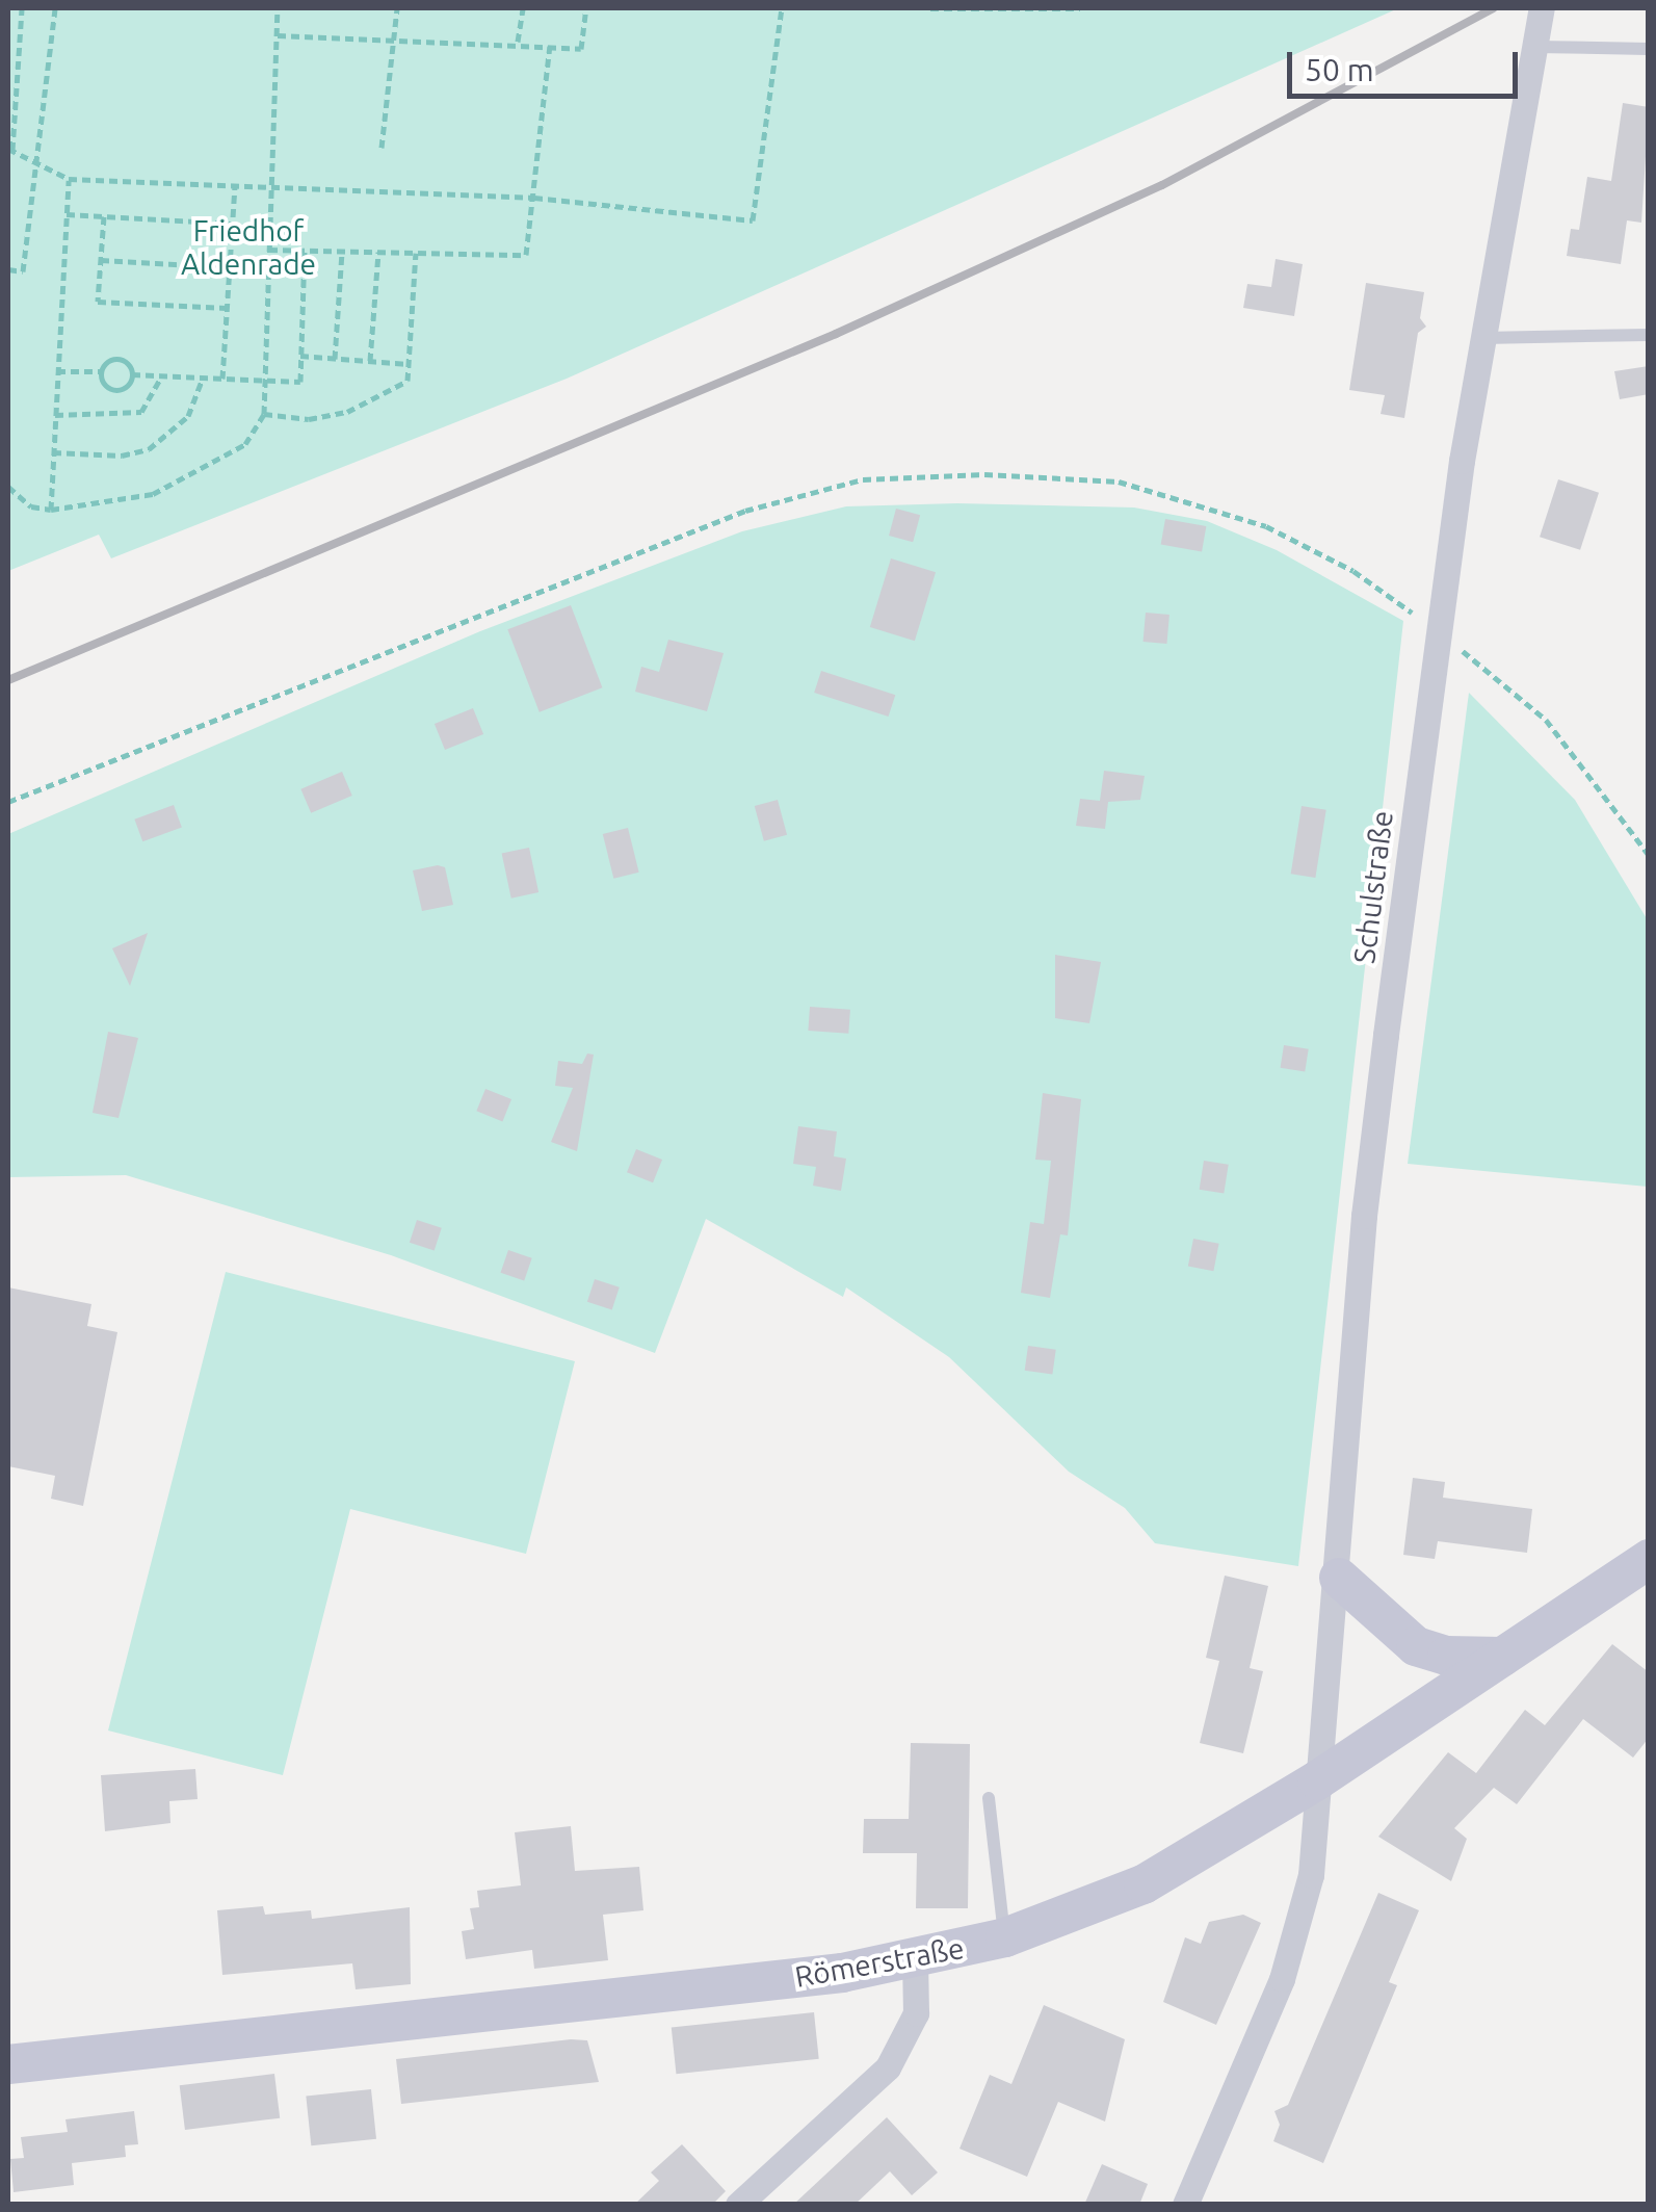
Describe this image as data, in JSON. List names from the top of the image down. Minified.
{"streets":{"street":["Schulstraße","Römerstraße"]},"crossings":[["Schulstraße","Römerstraße"]],"parks":["Friedhof Aldenrade"],"scale_bar":"50 m"}
